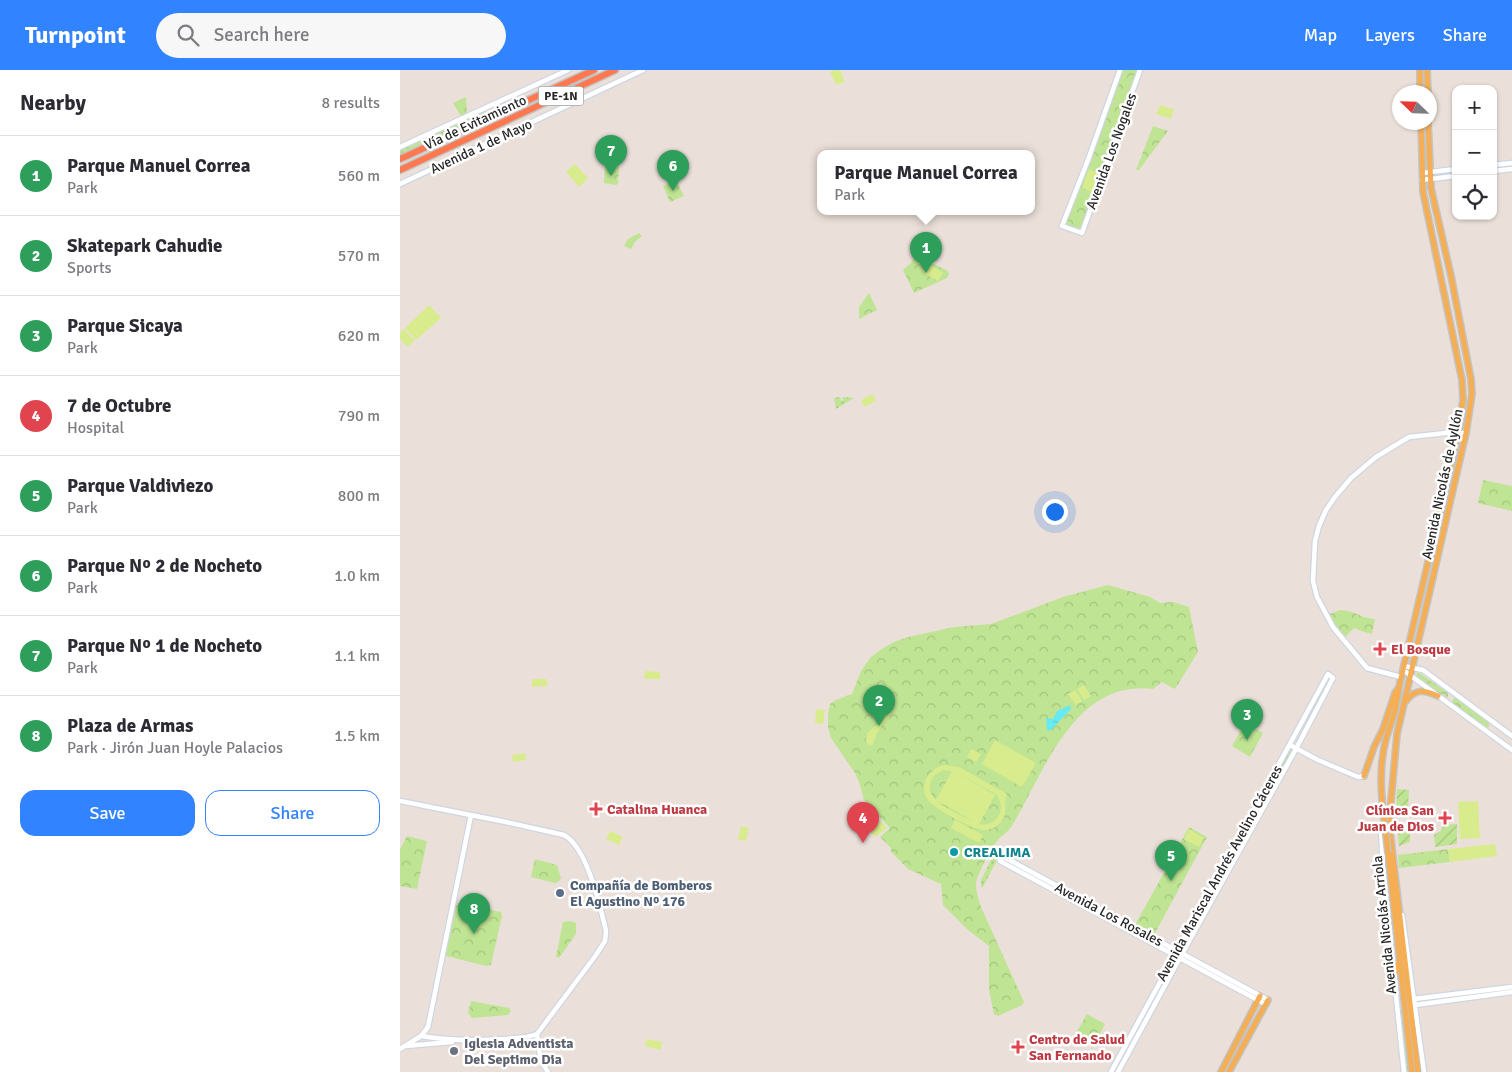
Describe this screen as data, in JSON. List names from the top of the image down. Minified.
{"streets":{"highway":["PE-1N","Vía de Evitamiento"],"main road":["Avenida Nicolás de Ayllón","Avenida Nicolás Arriola"],"street":["Avenida 1 de Mayo","Avenida Los Nogales","Avenida Mariscal Andrés Avelino Cáceres","Avenida Los Rosales"]},"crossings":[["Avenida Nicolás de Ayllón","Avenida Nicolás Arriola"],["Avenida Mariscal Andrés Avelino Cáceres","Avenida Los Rosales"]],"places":{"health":["El Bosque","Catalina Huanca","Clínica San Juan de Dios","Centro de Salud San Fernando"],"other":["CREALIMA","Compañía de Bomberos El Agustino Nº 176","Iglesia Adventista Del Septimo Dia"]},"north":"top left","page":{"header":"Turnpoint","search":"Search here","nav":["Map","Layers","Share"],"heading":["Nearby","8 results"],"map_buttons":["+","−"],"list":[{"mark":"1","name":"Parque Manuel Correa","note":"Park","value":"560 m"},{"mark":"2","name":"Skatepark Cahudie","note":"Sports","value":"570 m"},{"mark":"3","name":"Parque Sicaya","note":"Park","value":"620 m"},{"mark":"4","name":"7 de Octubre","note":"Hospital","value":"790 m"},{"mark":"5","name":"Parque Valdiviezo","note":"Park","value":"800 m"},{"mark":"6","name":"Parque Nº 2 de Nocheto","note":"Park","value":"1.0 km"},{"mark":"7","name":"Parque Nº 1 de Nocheto","note":"Park","value":"1.1 km"},{"mark":"8","name":"Plaza de Armas","note":"Park · Jirón Juan Hoyle Palacios","value":"1.5 km"}],"pins":["7","6","1","2","3","4","5","8"],"popup":["Parque Manuel Correa","Park"],"buttons":["Save","Share"]}}
